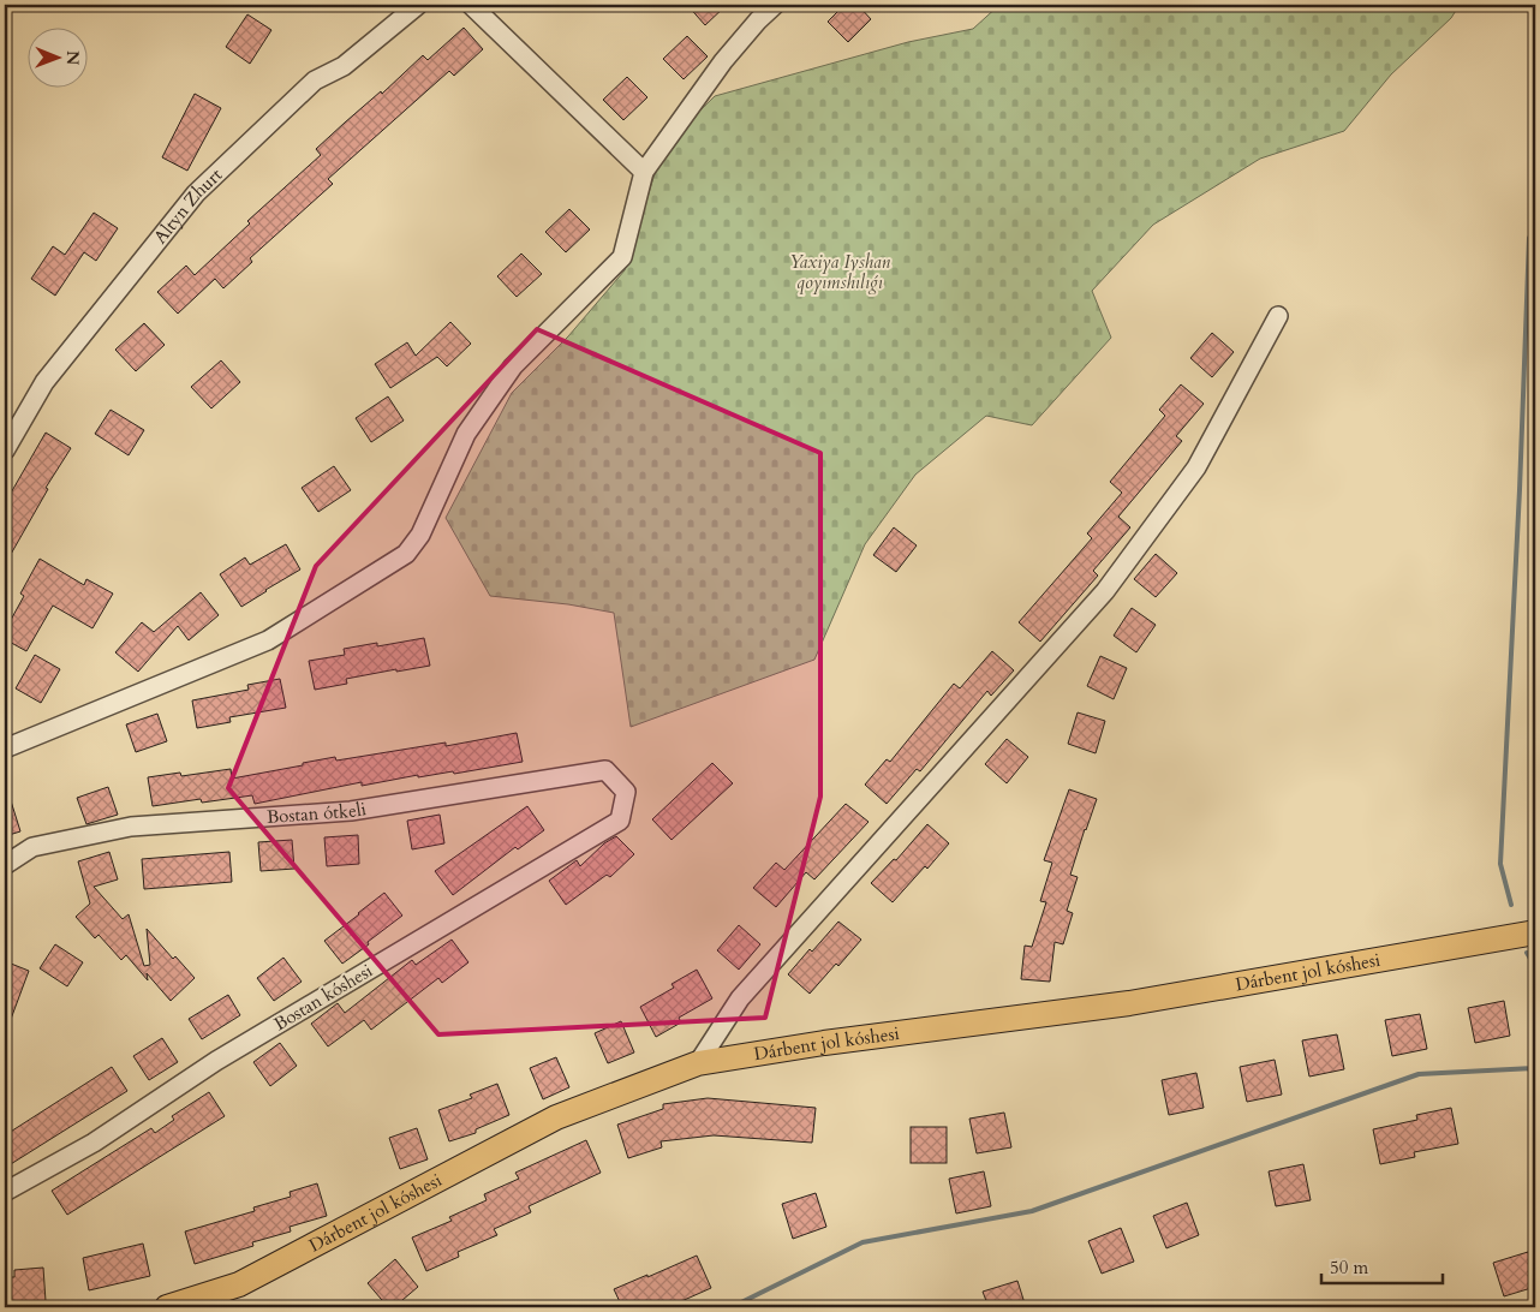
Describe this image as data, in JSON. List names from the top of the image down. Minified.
{"streets":{"main road":["Dárbent jol kóshesi"],"street":["Altyn Zhurt","Bostan ótkeli","Bostan kóshesi"]},"crossings":[["Bostan ótkeli","Bostan kóshesi"]],"parks":["Yaxiya Iyshan qoyımshılıǵı"],"scale_bar":"50 m","north":"right"}
